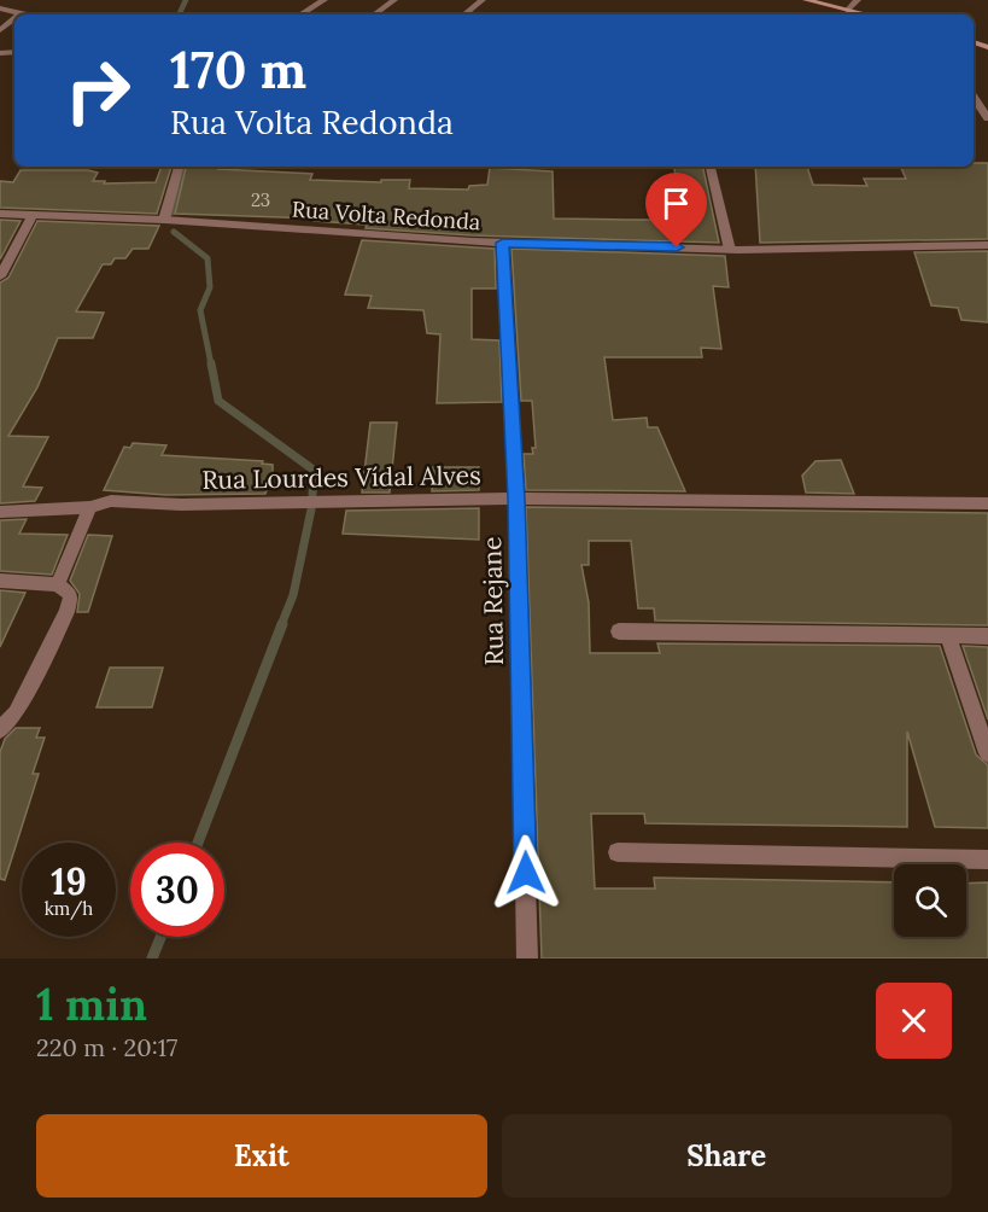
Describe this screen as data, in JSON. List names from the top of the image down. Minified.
{"streets":{"street":["Rua Volta Redonda","Rua Lourdes Vídal Alves","Rua Rejane"]},"crossings":[["Rua Volta Redonda","Rua Rejane"],["Rua Lourdes Vídal Alves","Rua Rejane"]],"house_numbers":["23"],"page":{"turn":["170 m","Rua Volta Redonda"],"speed":"19 km/h","limit":"30","heading":["1 min","220 m · 20:17"],"buttons":["Exit","Share"]}}
